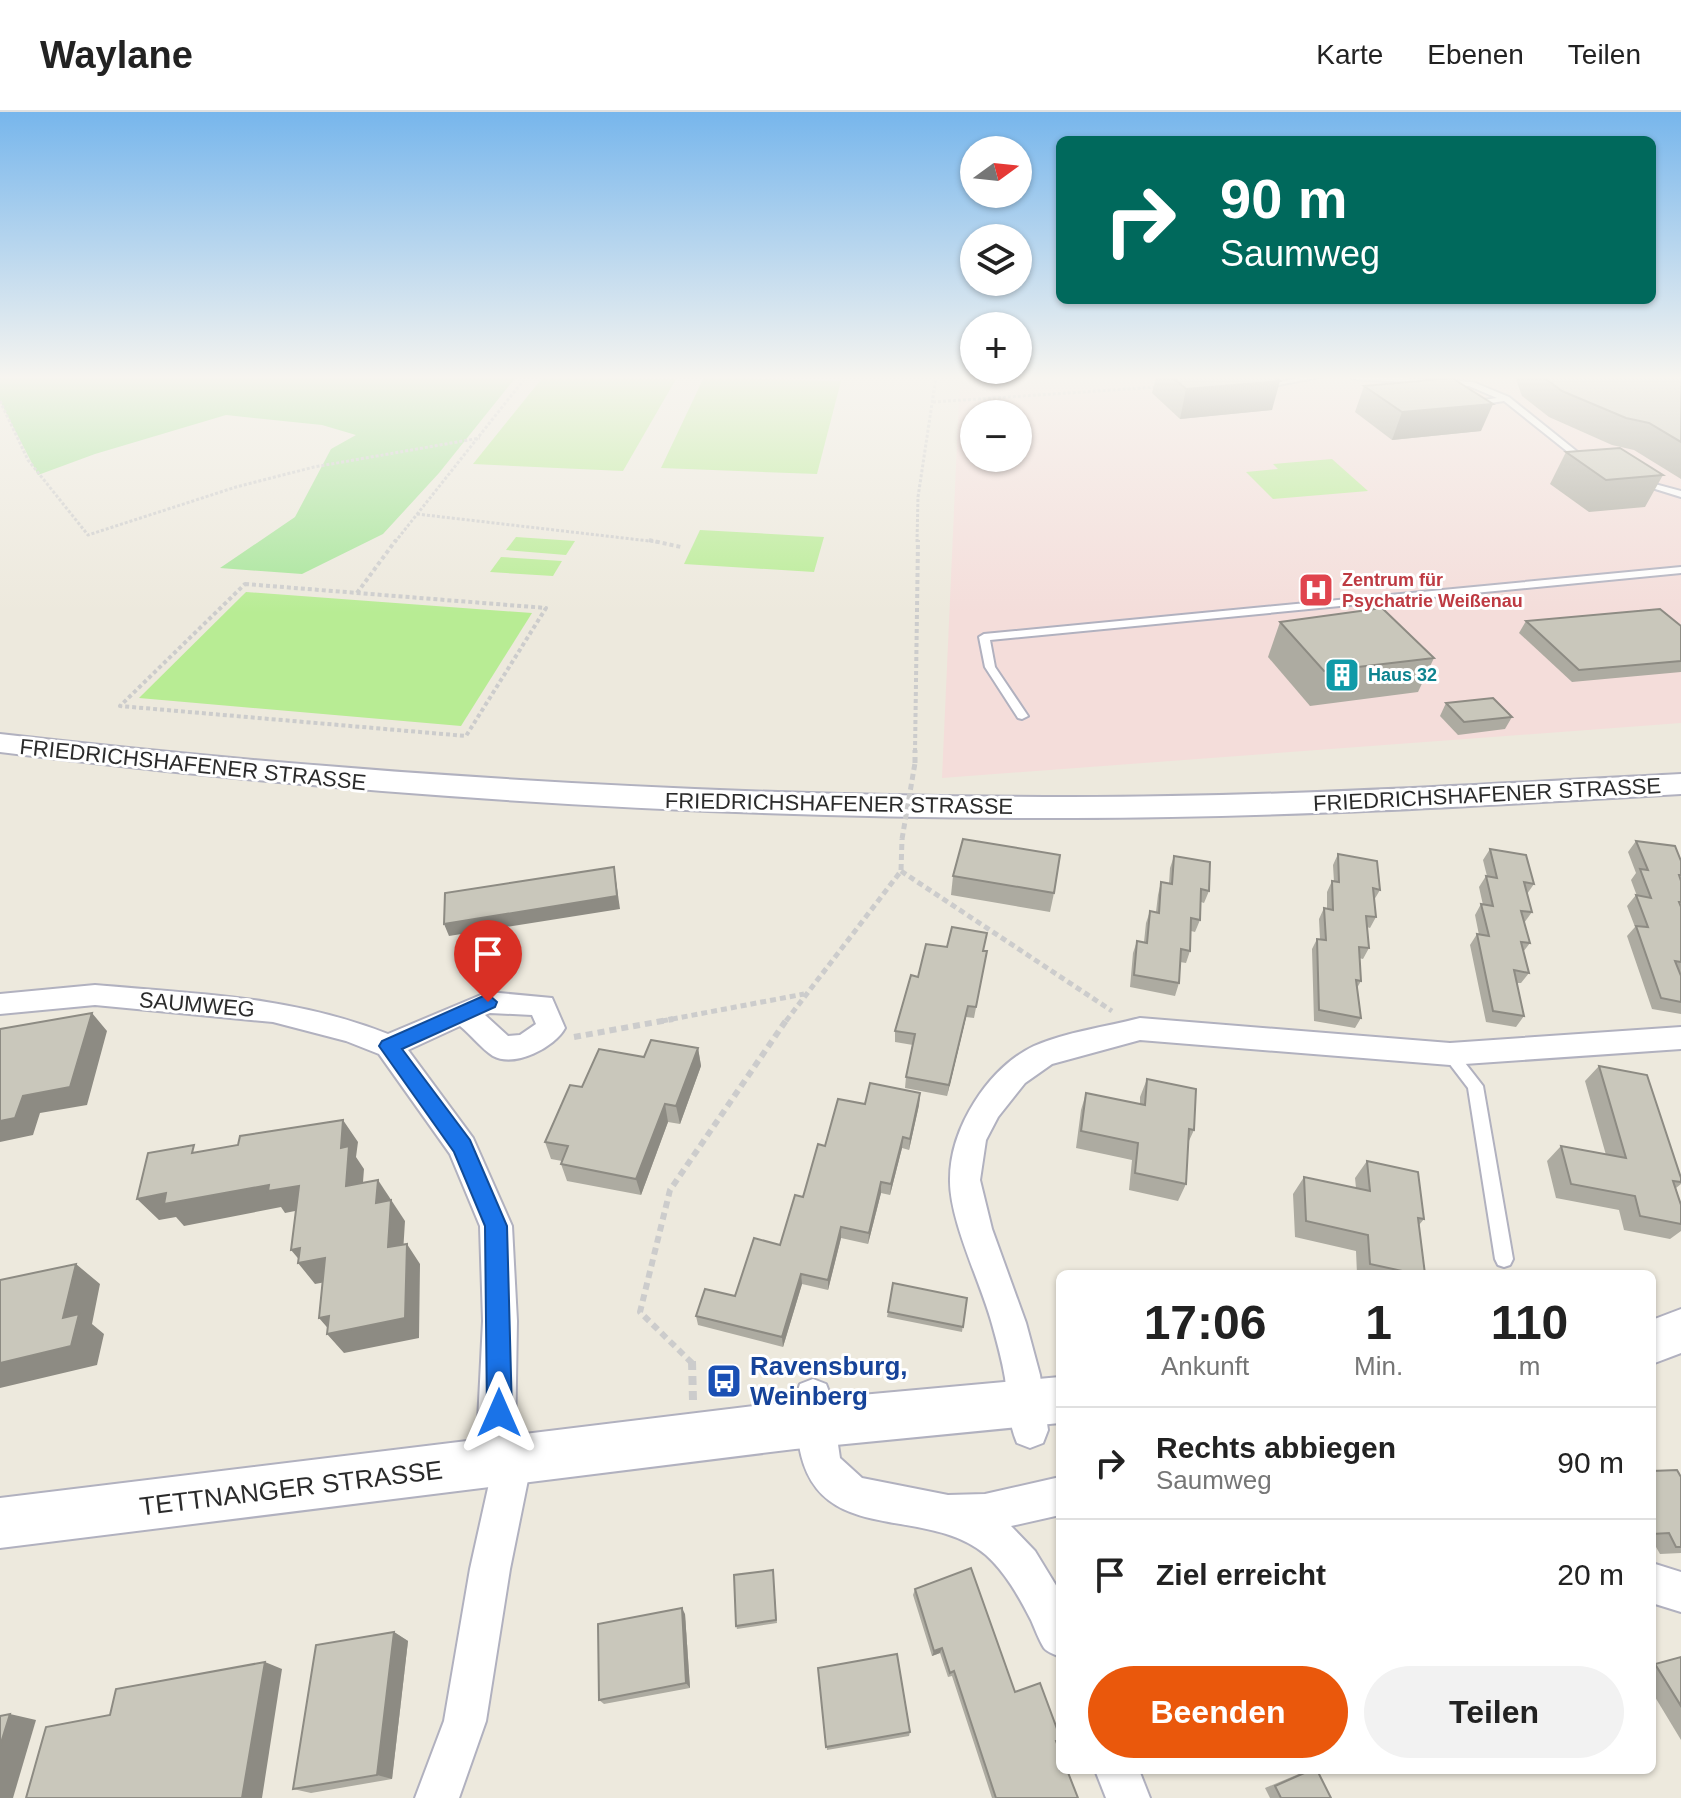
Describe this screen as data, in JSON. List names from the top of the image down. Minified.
{"streets":{"main road":["FRIEDRICHSHAFENER STRASSE"],"street":["SAUMWEG","TETTNANGER STRASSE"]},"places":{"hospital":["Zentrum für Psychatrie Weißenau"],"building":["Haus 32"],"bus stop":["Ravensburg, Weinberg"]},"north":"right","page":{"header":"Waylane","nav":["Karte","Ebenen","Teilen"],"map_buttons":["+","−"],"turn":["90 m","Saumweg"],"eta":["17:06","Ankunft","1","Min.","110","m"],"list":[{"name":"Rechts abbiegen","note":"Saumweg","value":"90 m"},{"name":"Ziel erreicht","value":"20 m"}],"buttons":["Beenden","Teilen"]}}
